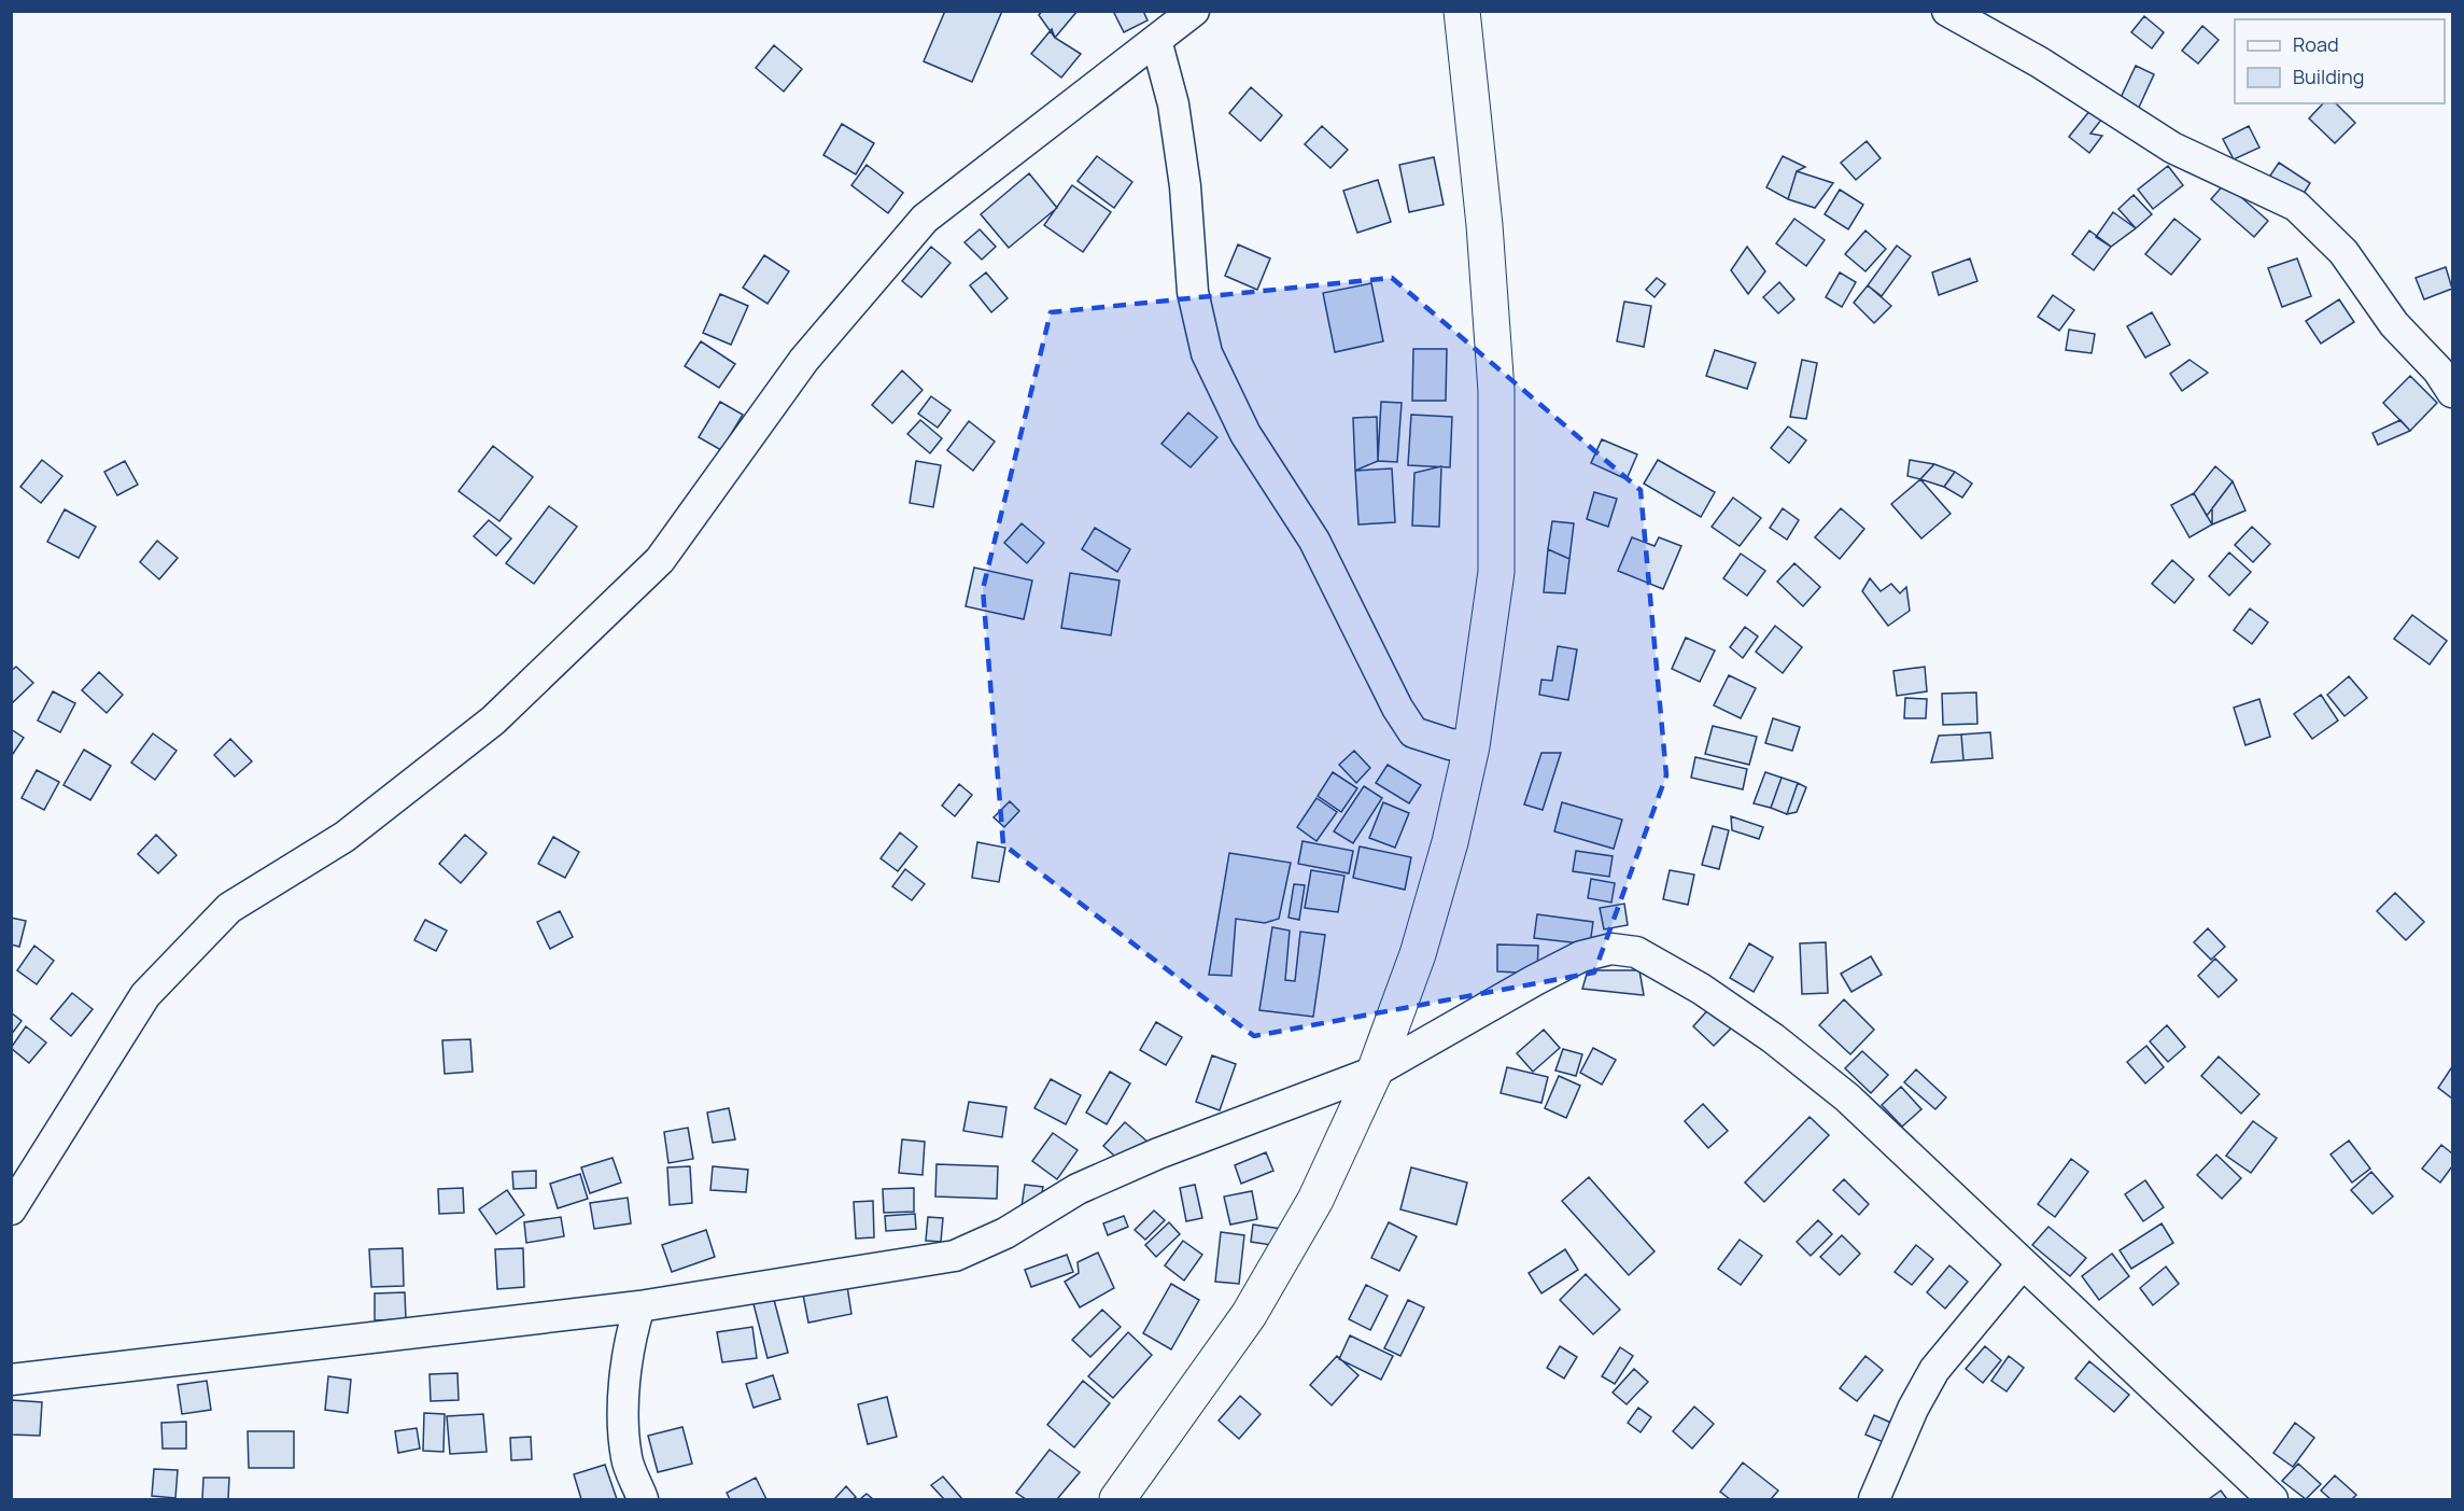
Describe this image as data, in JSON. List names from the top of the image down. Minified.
{"legend":["Road","Building"]}
